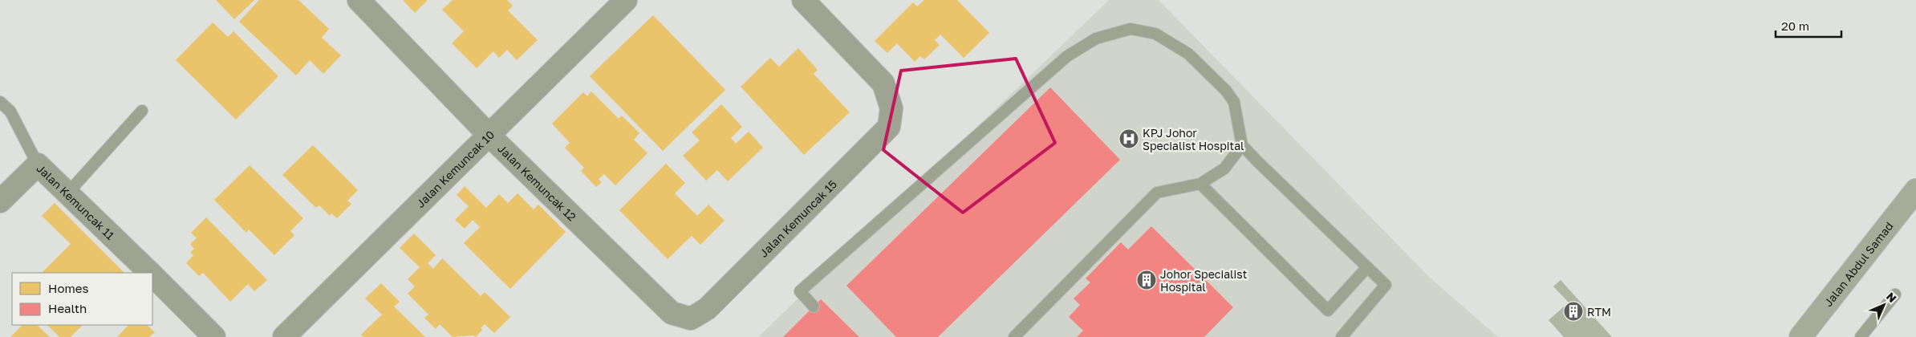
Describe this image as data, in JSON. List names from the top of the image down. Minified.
{"streets":{"street":["Jalan Kemuncak 10","Jalan Kemuncak 12","Jalan Kemuncak 11","Jalan Kemuncak 15","Jalan Abdul Samad"]},"crossings":[["Jalan Kemuncak 10","Jalan Kemuncak 12"],["Jalan Kemuncak 12","Jalan Kemuncak 15"]],"places":{"hospital":["KPJ Johor Specialist Hospital"],"building":["Johor Specialist Hospital","RTM"]},"legend":["Homes","Health"],"scale_bar":"20 m","north":"top right"}
